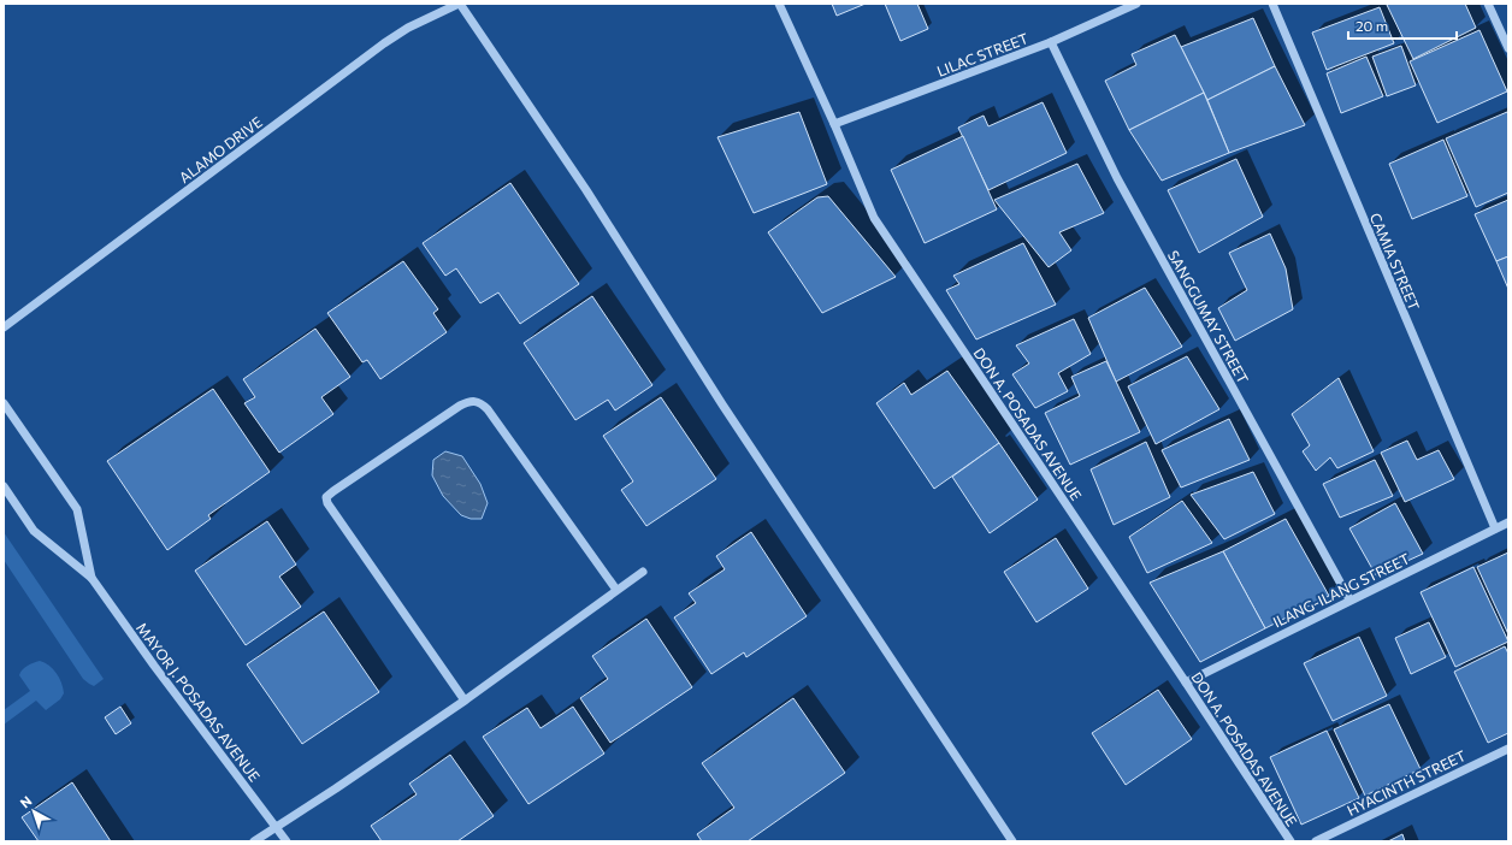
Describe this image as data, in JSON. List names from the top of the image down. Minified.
{"streets":{"street":["LILAC STREET","ALAMO DRIVE","CAMIA STREET","SANGGUMAY STREET","DON A. POSADAS AVENUE","ILANG-ILANG STREET","MAYOR J. POSADAS AVENUE","HYACINTH STREET"]},"crossings":[["LILAC STREET","SANGGUMAY STREET"],["LILAC STREET","DON A. POSADAS AVENUE"],["CAMIA STREET","ILANG-ILANG STREET"],["SANGGUMAY STREET","ILANG-ILANG STREET"],["DON A. POSADAS AVENUE","ILANG-ILANG STREET"]],"scale_bar":"20 m","north":"top left"}
